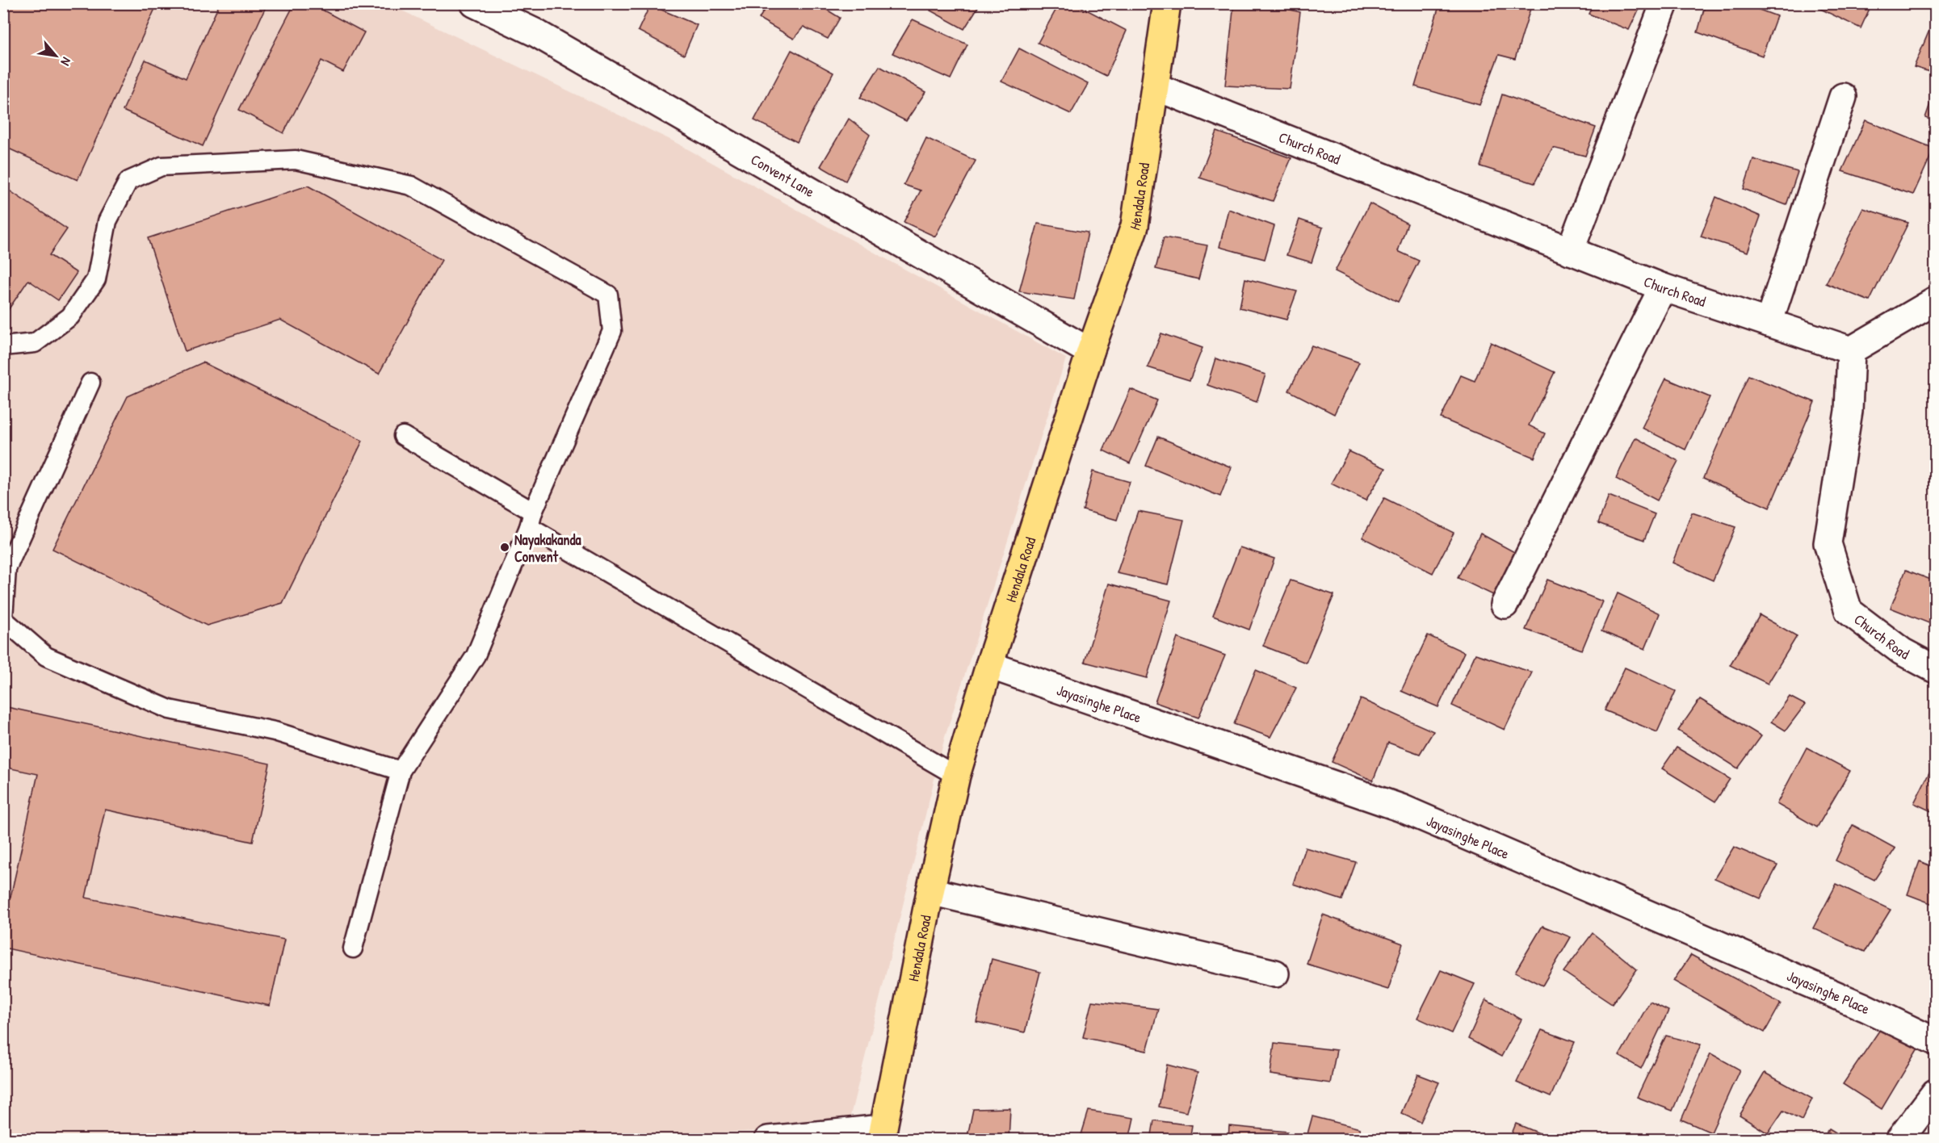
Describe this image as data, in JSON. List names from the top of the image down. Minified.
{"streets":{"main road":["Hendala Road"],"street":["Church Road","Convent Lane","Jayasinghe Place"]},"crossings":[["Church Road","Hendala Road"],["Convent Lane","Hendala Road"],["Hendala Road","Jayasinghe Place"]],"places":["Nayakakanda Convent"],"north":"bottom right"}
